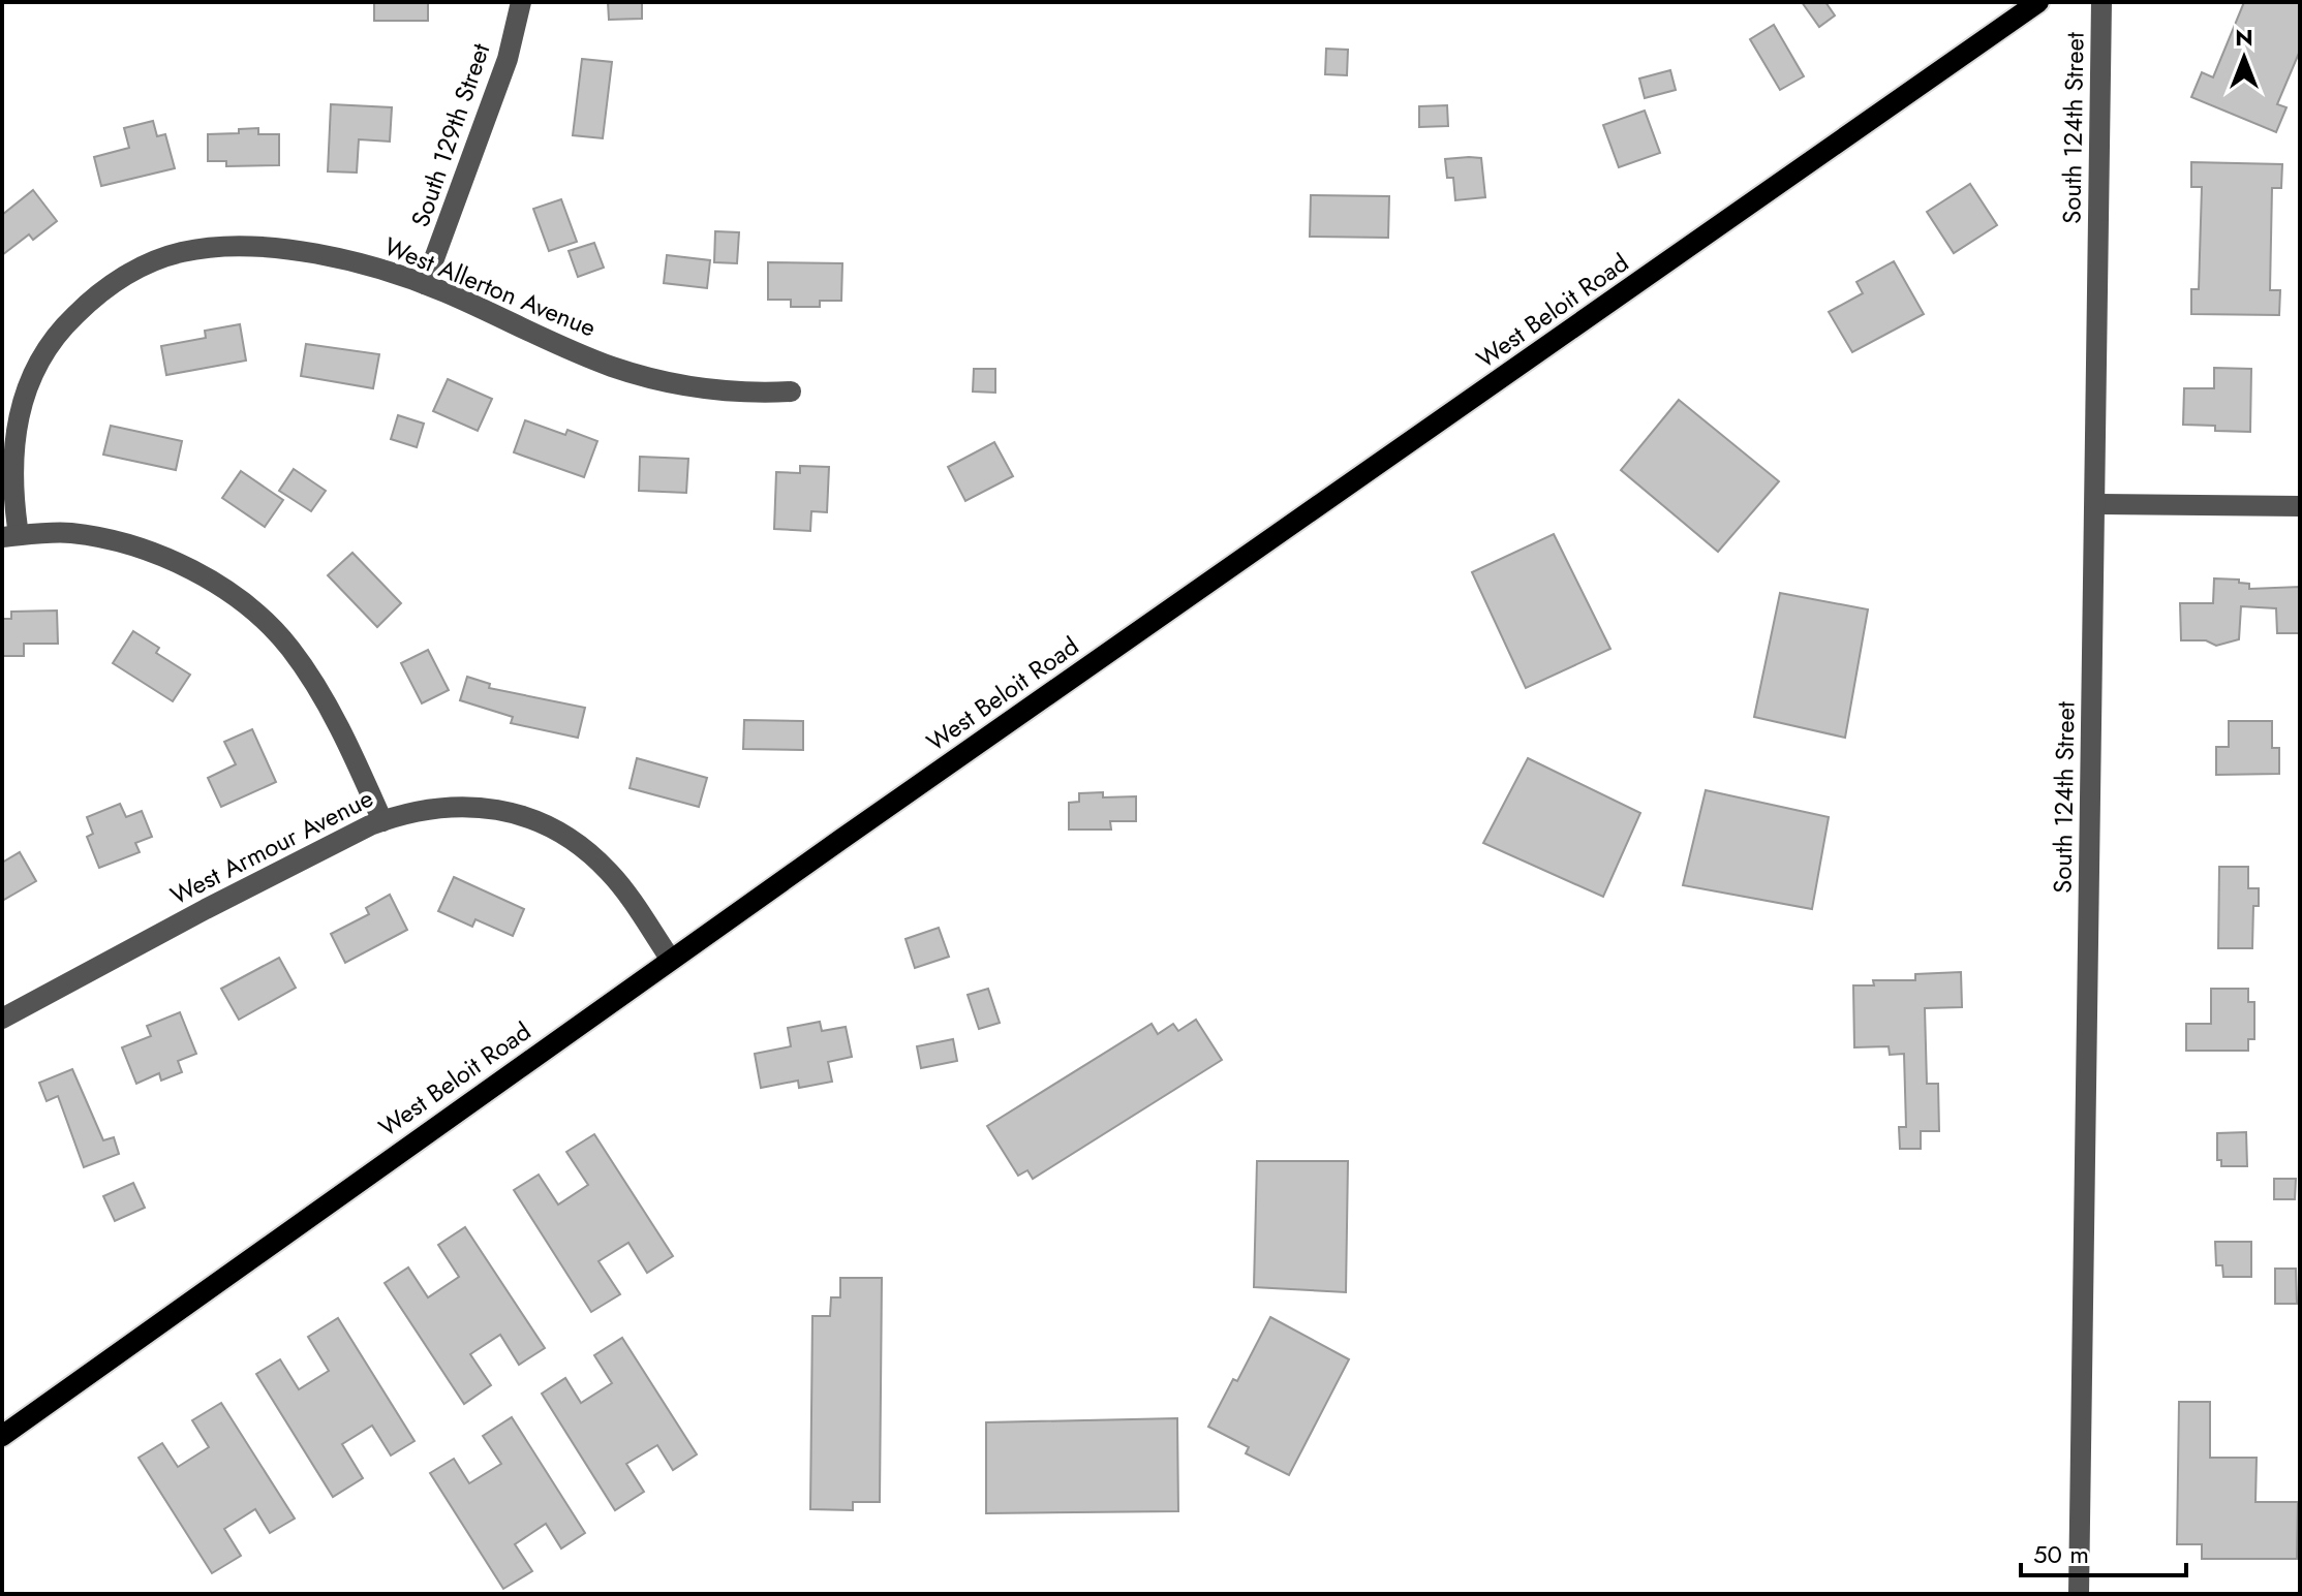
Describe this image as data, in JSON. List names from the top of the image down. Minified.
{"streets":{"main road":["West Beloit Road"],"street":["South 124th Street","South 129th Street","West Allerton Avenue","West Armour Avenue"]},"crossings":[["South 129th Street","West Allerton Avenue"],["West Beloit Road","West Armour Avenue"]],"scale_bar":"50 m","north":"top"}
